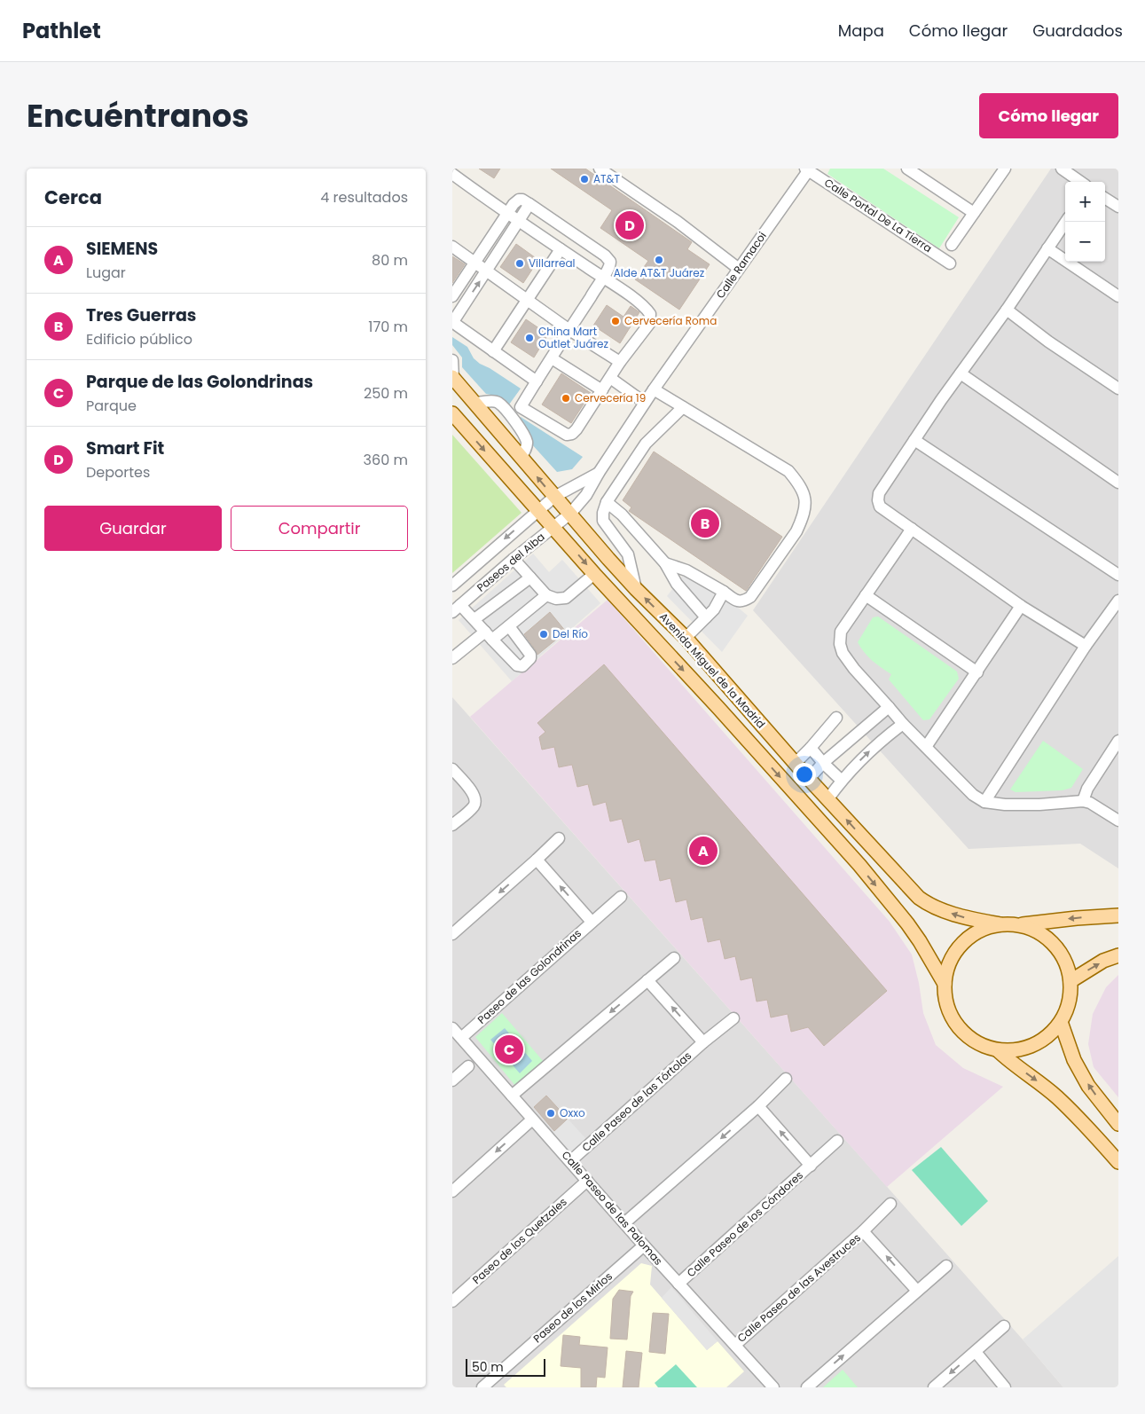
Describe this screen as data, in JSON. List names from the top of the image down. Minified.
{"streets":{"main road":["Avenida Miguel de la Madrid"],"street":["Calle Portal De La Tierra","Calle Ramacoi","Paseos del Alba","Paseo de las Golondrinas","Calle Paseo de las Tórtolas","Calle Paseo de las Palomas","Calle Paseo de los Cóndores","Paseo de los Quetzales","Calle Paseo de las Avestruces","Paseo de los Mirlos"]},"crossings":[["Calle Portal De La Tierra","Calle Ramacoi"],["Calle Ramacoi","Paseos del Alba"],["Calle Ramacoi","Avenida Miguel de la Madrid"],["Paseos del Alba","Avenida Miguel de la Madrid"],["Paseo de las Golondrinas","Calle Paseo de las Palomas"],["Calle Paseo de las Tórtolas","Calle Paseo de las Palomas"],["Calle Paseo de las Palomas","Calle Paseo de los Cóndores"],["Calle Paseo de las Palomas","Paseo de los Quetzales"],["Calle Paseo de las Palomas","Calle Paseo de las Avestruces"],["Calle Paseo de las Palomas","Paseo de los Mirlos"]],"places":["AT&T","Alde AT&T Juárez","Villarreal","Cervecería Roma","China Mart Outlet Juárez","Cervecería 19","Del Río","Oxxo"],"scale_bar":"50 m","page":{"header":"Pathlet","nav":["Mapa","Cómo llegar","Guardados"],"title":"Encuéntranos","buttons":["Cómo llegar",["Guardar","Compartir"]],"heading":["Cerca","4 resultados"],"map_buttons":["+","−"],"pins":["D","B","A","C"],"list":[{"mark":"A","name":"SIEMENS","note":"Lugar","value":"80 m"},{"mark":"B","name":"Tres Guerras","note":"Edificio público","value":"170 m"},{"mark":"C","name":"Parque de las Golondrinas","note":"Parque","value":"250 m"},{"mark":"D","name":"Smart Fit","note":"Deportes","value":"360 m"}],"scale":"50 m"}}
